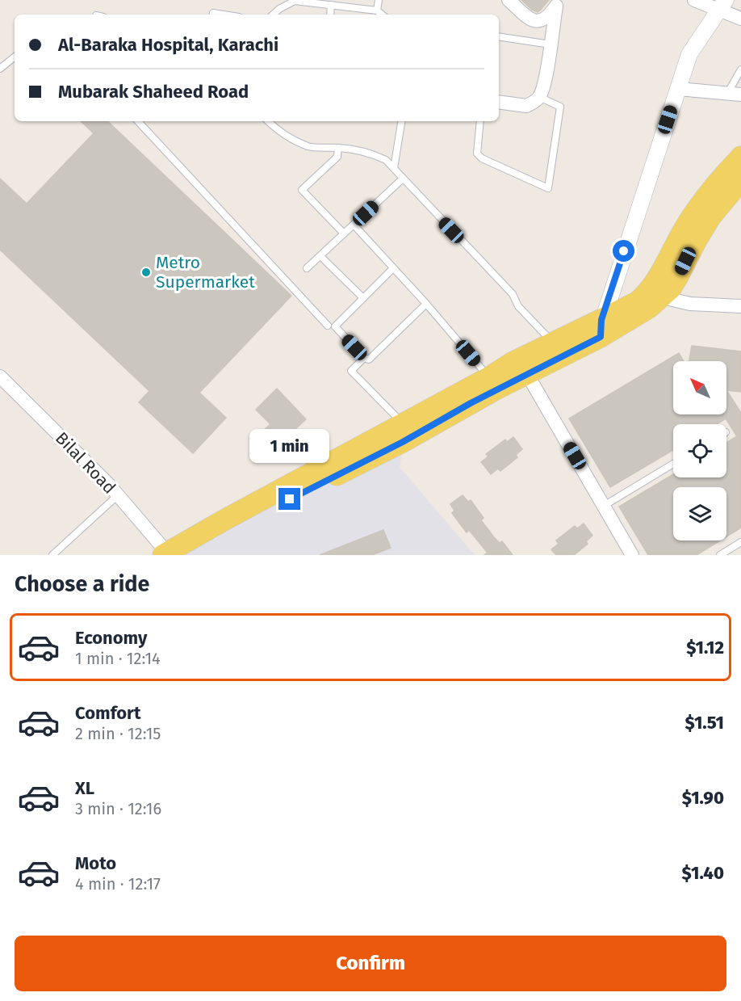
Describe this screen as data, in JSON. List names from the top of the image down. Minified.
{"streets":{"street":["Bilal Road"]},"places":["Metro Supermarket"],"north":"top left","page":{"banner":["Al-Baraka Hospital, Karachi","Mubarak Shaheed Road"],"bubble":"1 min","heading":"Choose a ride","list":[{"name":"Economy","note":"1 min · 12:14","value":"$1.12"},{"name":"Comfort","note":"2 min · 12:15","value":"$1.51"},{"name":"XL","note":"3 min · 12:16","value":"$1.90"},{"name":"Moto","note":"4 min · 12:17","value":"$1.40"}],"buttons":"Confirm"}}
